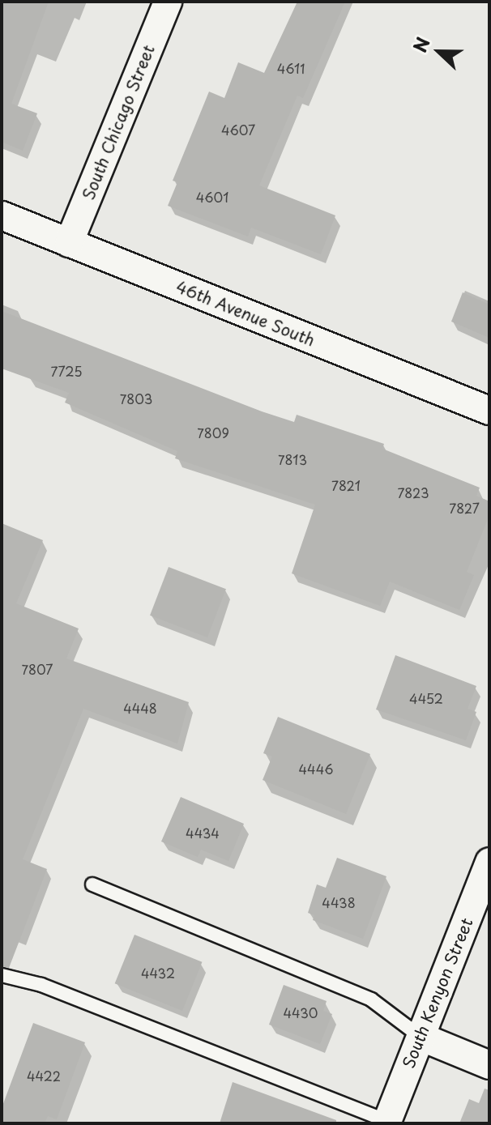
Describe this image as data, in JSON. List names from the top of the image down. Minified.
{"streets":{"street":["South Chicago Street","46th Avenue South","South Kenyon Street"]},"crossings":[["South Chicago Street","46th Avenue South"]],"house_numbers":["4611","4607","4601","7725","7803","7809","7813","7821","7823","7827","7807","4452","4448","4446","4434","4438","4432","4430","4422"],"north":"left"}
